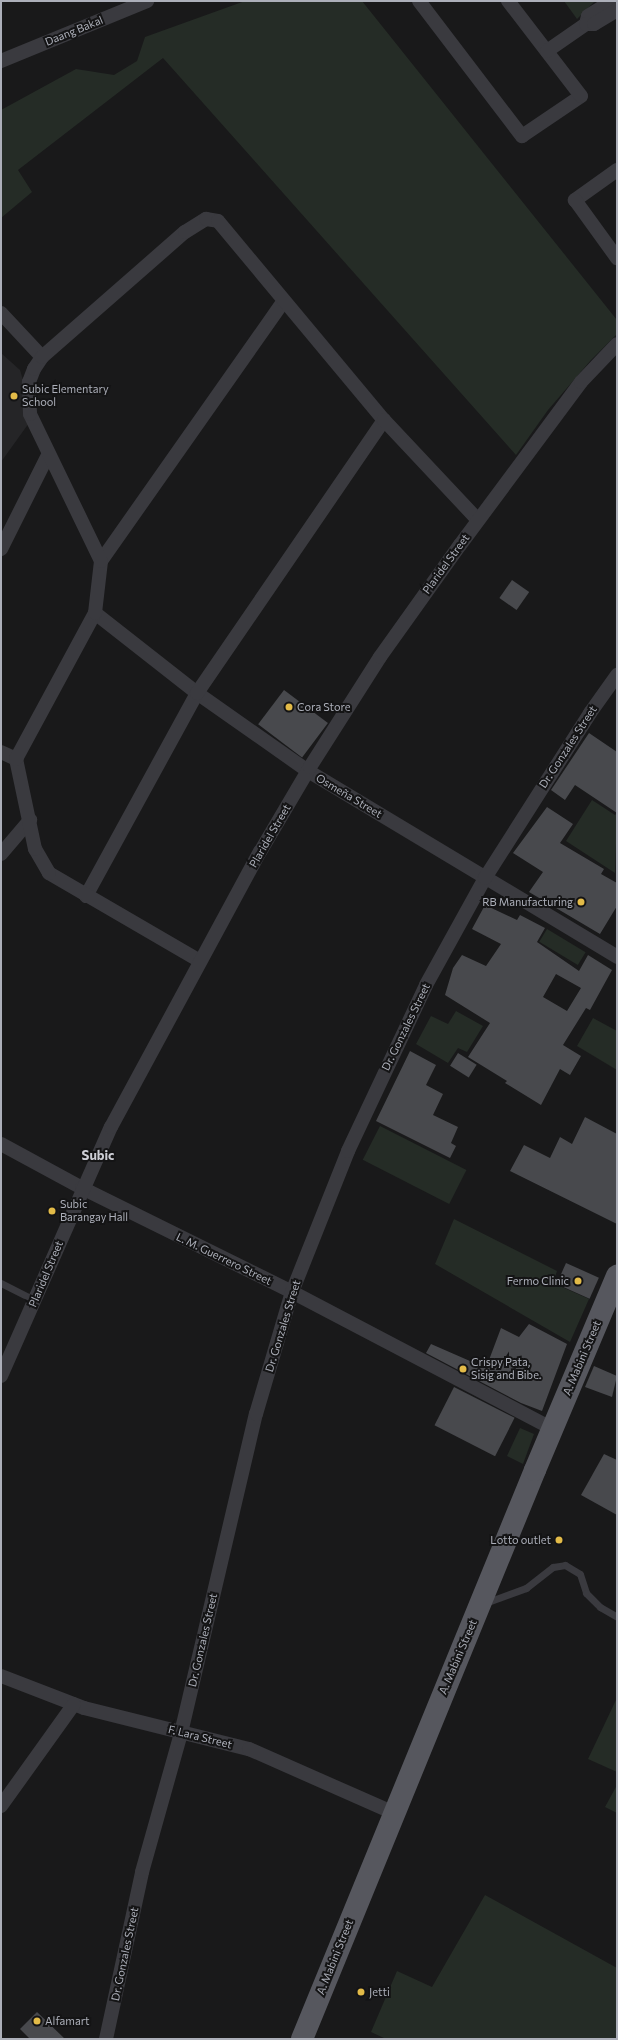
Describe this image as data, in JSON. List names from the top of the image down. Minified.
{"streets":{"main road":["A. Mabini Street"],"street":["Daang Bakal","Plaridel Street","Dr. Gonzales Street","Osmeña Street","L. M. Guerrero Street","F. Lara Street"]},"crossings":[["Plaridel Street","Osmeña Street"],["Plaridel Street","L. M. Guerrero Street"],["Dr. Gonzales Street","Osmeña Street"],["Dr. Gonzales Street","L. M. Guerrero Street"],["Dr. Gonzales Street","F. Lara Street"],["L. M. Guerrero Street","A. Mabini Street"],["A. Mabini Street","F. Lara Street"]],"districts":["Subic"],"places":["Subic Elementary School","Cora Store","RB Manufacturing","Subic Barangay Hall","Fermo Clinic","Crispy Pata, Sisig and Bibe.","Lotto outlet","Jetti","Alfamart"]}
